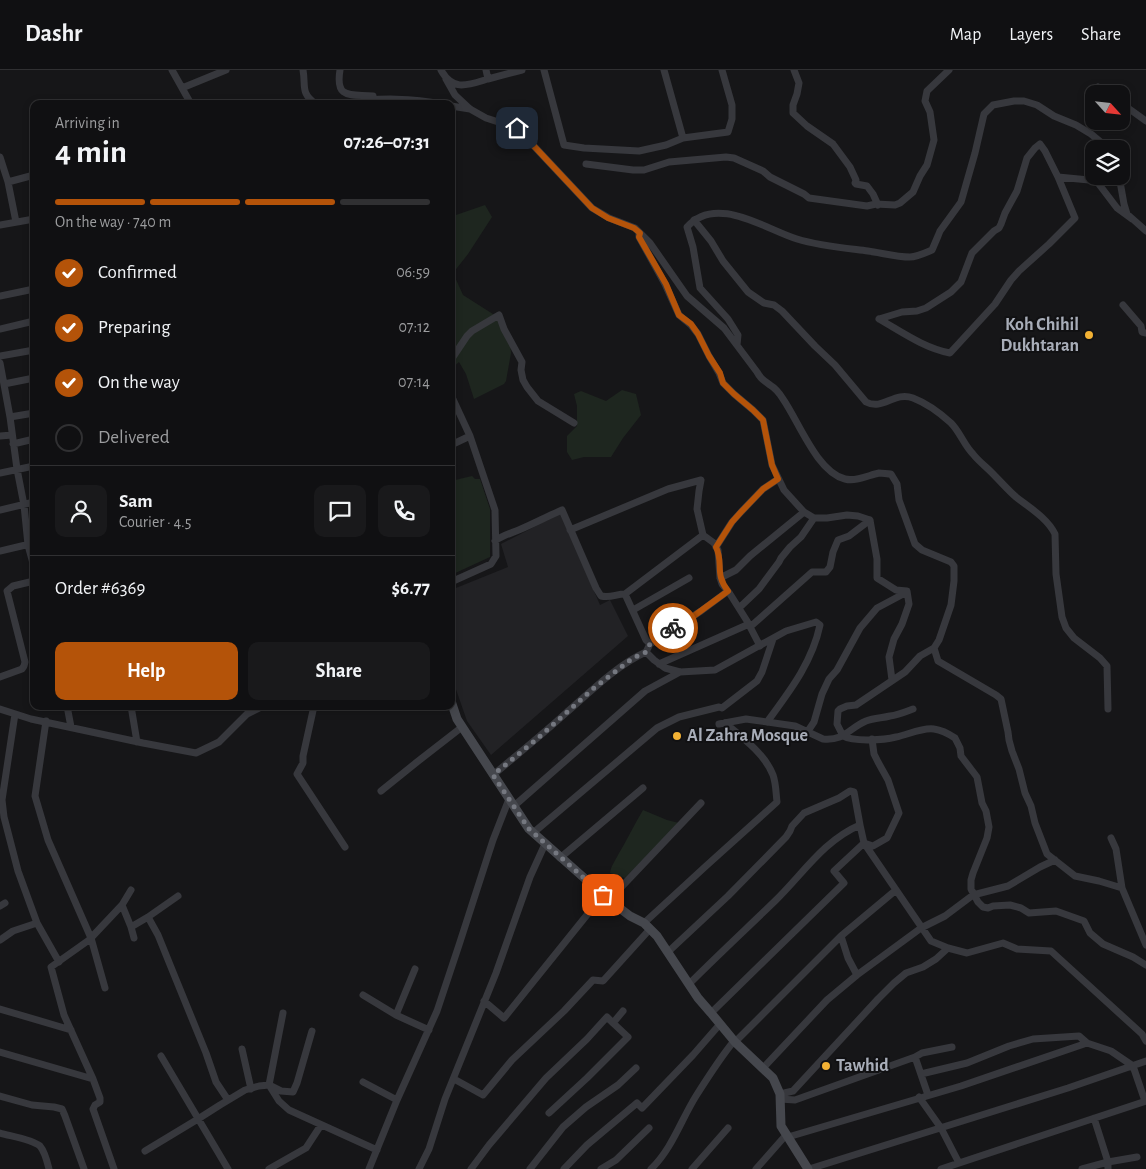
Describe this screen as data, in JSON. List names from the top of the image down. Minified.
{"places":["Koh Chihil Dukhtaran","Al Zahra Mosque","Tawhid"],"north":"bottom right","page":{"header":"Dashr","nav":["Map","Layers","Share"],"heading":["4 min","Arriving in","07:26–07:31"],"panel":["Sam","Courier · 4.5","Order #6369","$6.77"],"bar":"On the way · 740 m","list":[["Confirmed","06:59"],["Preparing","07:12"],["On the way","07:14"],"Delivered"],"buttons":["Help","Share"]}}
